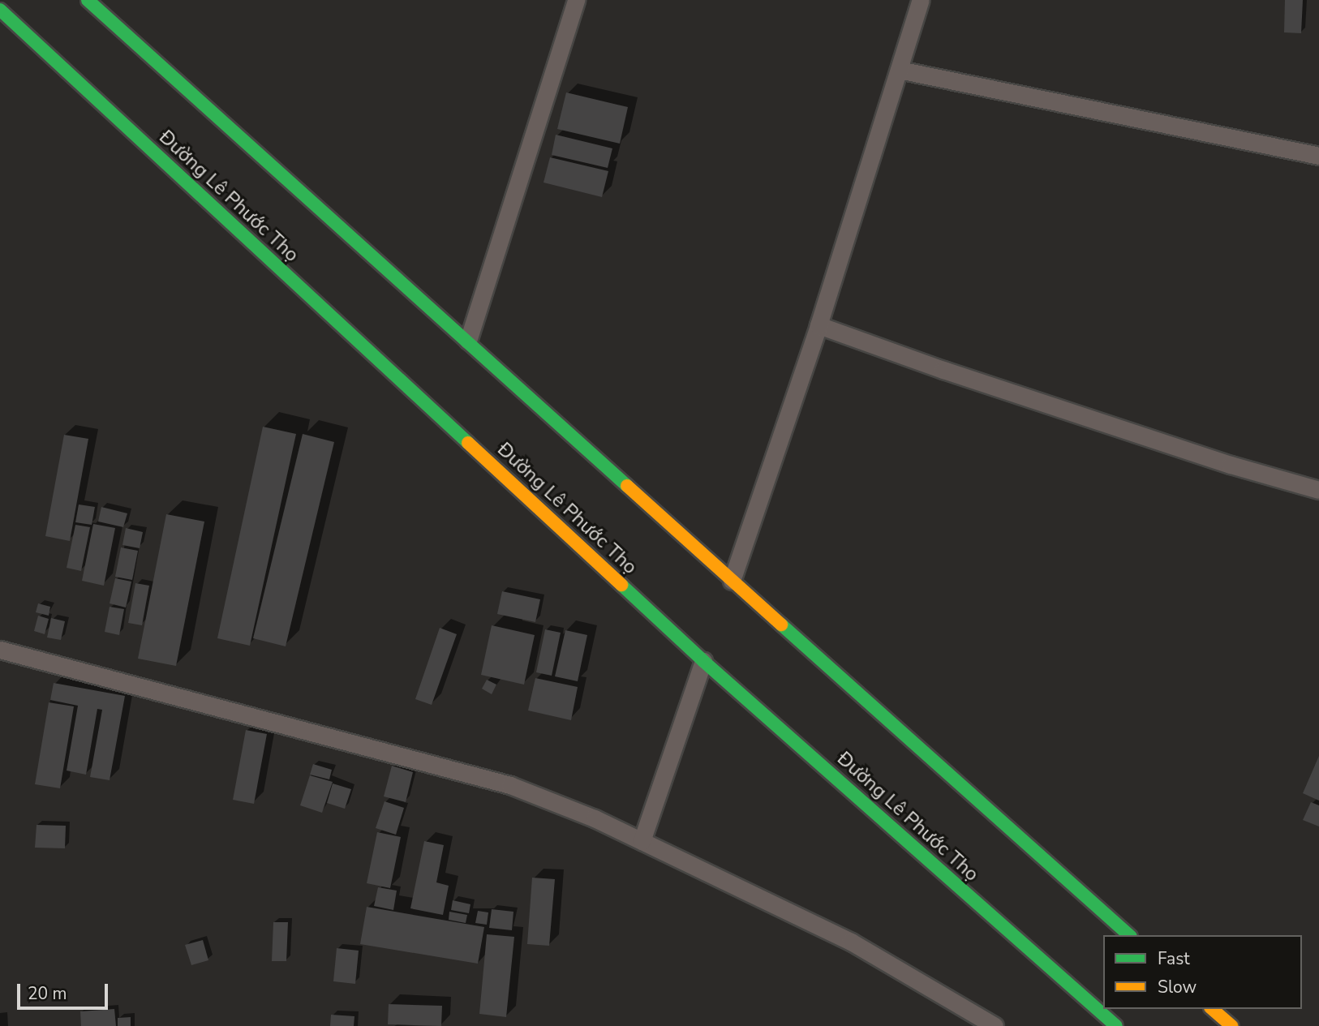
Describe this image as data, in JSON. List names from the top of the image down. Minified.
{"streets":{"street":["Đường Lê Phước Thọ"]},"legend":["Fast","Slow"],"scale_bar":"20 m"}
